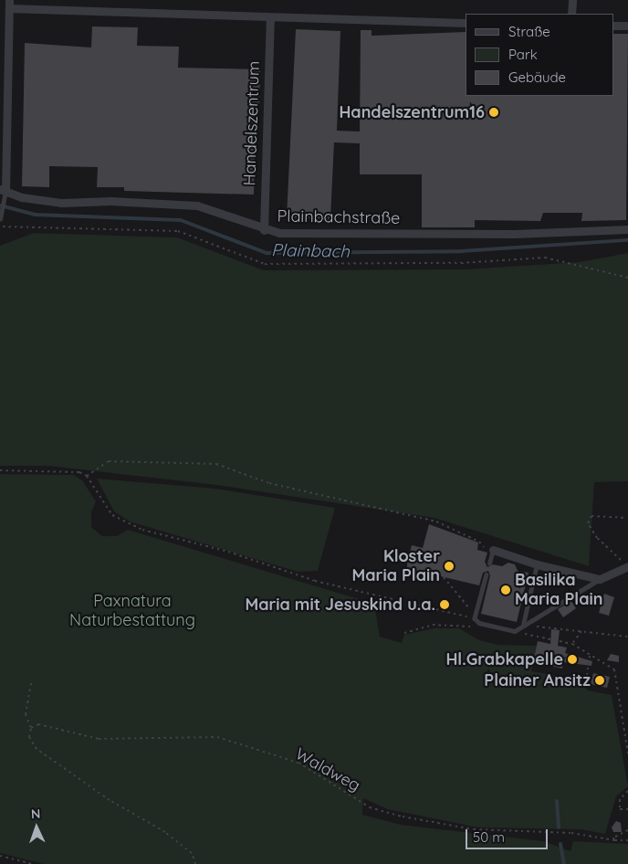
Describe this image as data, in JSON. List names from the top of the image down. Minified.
{"streets":{"street":["Handelszentrum","Plainbachstraße"],"path":["Waldweg"]},"crossings":[["Handelszentrum","Plainbachstraße"]],"water":["Plainbach"],"parks":["Paxnatura Naturbestattung"],"places":["Handelszentrum16","Kloster Maria Plain","Basilika Maria Plain","Maria mit Jesuskind u.a.","Hl.Grabkapelle","Plainer Ansitz"],"legend":["Straße","Park","Gebäude"],"scale_bar":"50 m","north":"top"}
